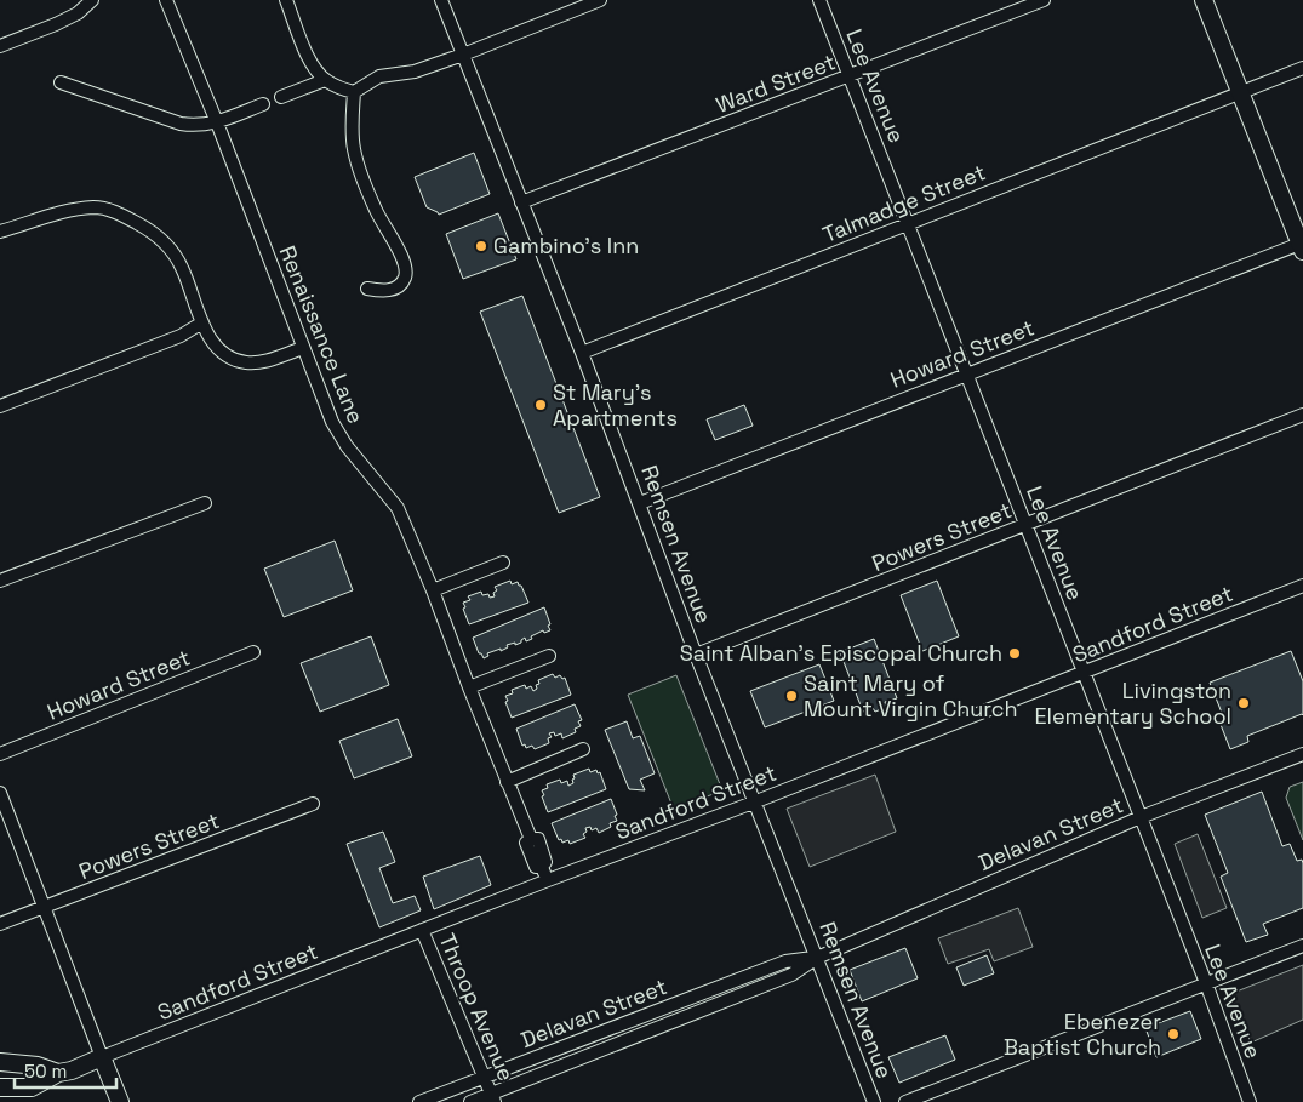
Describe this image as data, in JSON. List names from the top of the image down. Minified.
{"streets":{"street":["Ward Street","Lee Avenue","Talmadge Street","Renaissance Lane","Howard Street","Powers Street","Remsen Avenue","Sandford Street","Delavan Street","Throop Avenue"]},"crossings":[["Ward Street","Lee Avenue"],["Ward Street","Remsen Avenue"],["Lee Avenue","Talmadge Street"],["Lee Avenue","Howard Street"],["Lee Avenue","Powers Street"],["Lee Avenue","Sandford Street"],["Lee Avenue","Delavan Street"],["Talmadge Street","Remsen Avenue"],["Renaissance Lane","Sandford Street"],["Howard Street","Remsen Avenue"],["Powers Street","Remsen Avenue"],["Remsen Avenue","Sandford Street"],["Remsen Avenue","Delavan Street"],["Sandford Street","Throop Avenue"],["Delavan Street","Throop Avenue"]],"places":["Gambino's Inn","St Mary's Apartments","Saint Alban's Episcopal Church","Saint Mary of Mount Virgin Church","Livingston Elementary School","Ebenezer Baptist Church"],"scale_bar":"50 m"}
